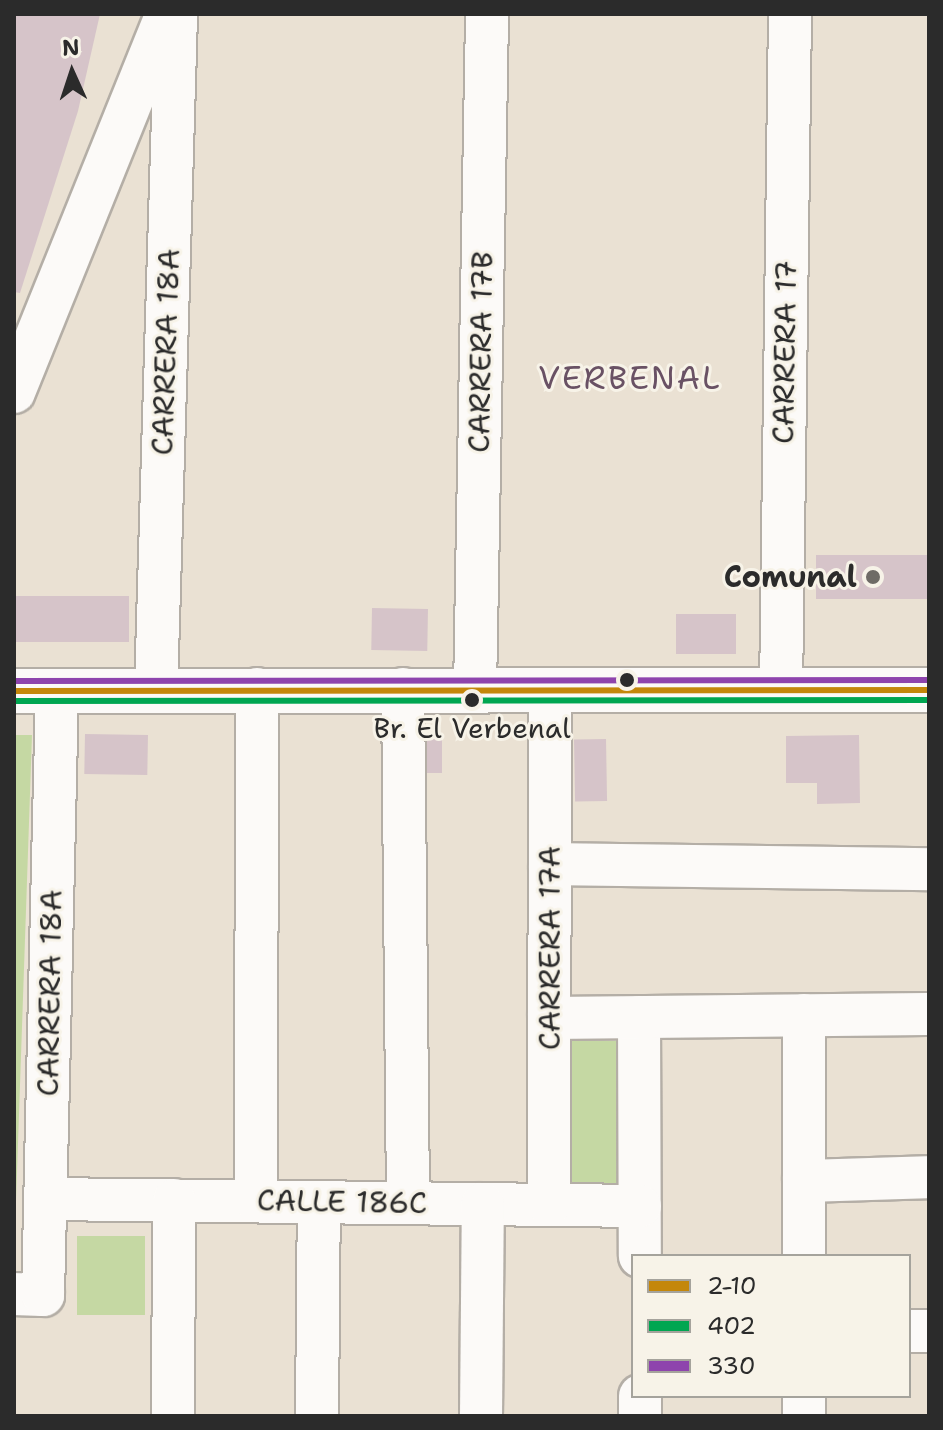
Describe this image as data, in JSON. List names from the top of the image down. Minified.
{"streets":{"street":["CARRERA 18A","CARRERA 17B","CARRERA 17","CARRERA 17A","CALLE 186C"]},"crossings":[["CARRERA 18A","CALLE 186C"],["CARRERA 17A","CALLE 186C"]],"districts":["VERBENAL"],"places":["Comunal","Br. El Verbenal"],"lines":["transit line 330","transit line 2-10","transit line 402"],"legend":["2-10","402","330"],"north":"top"}
